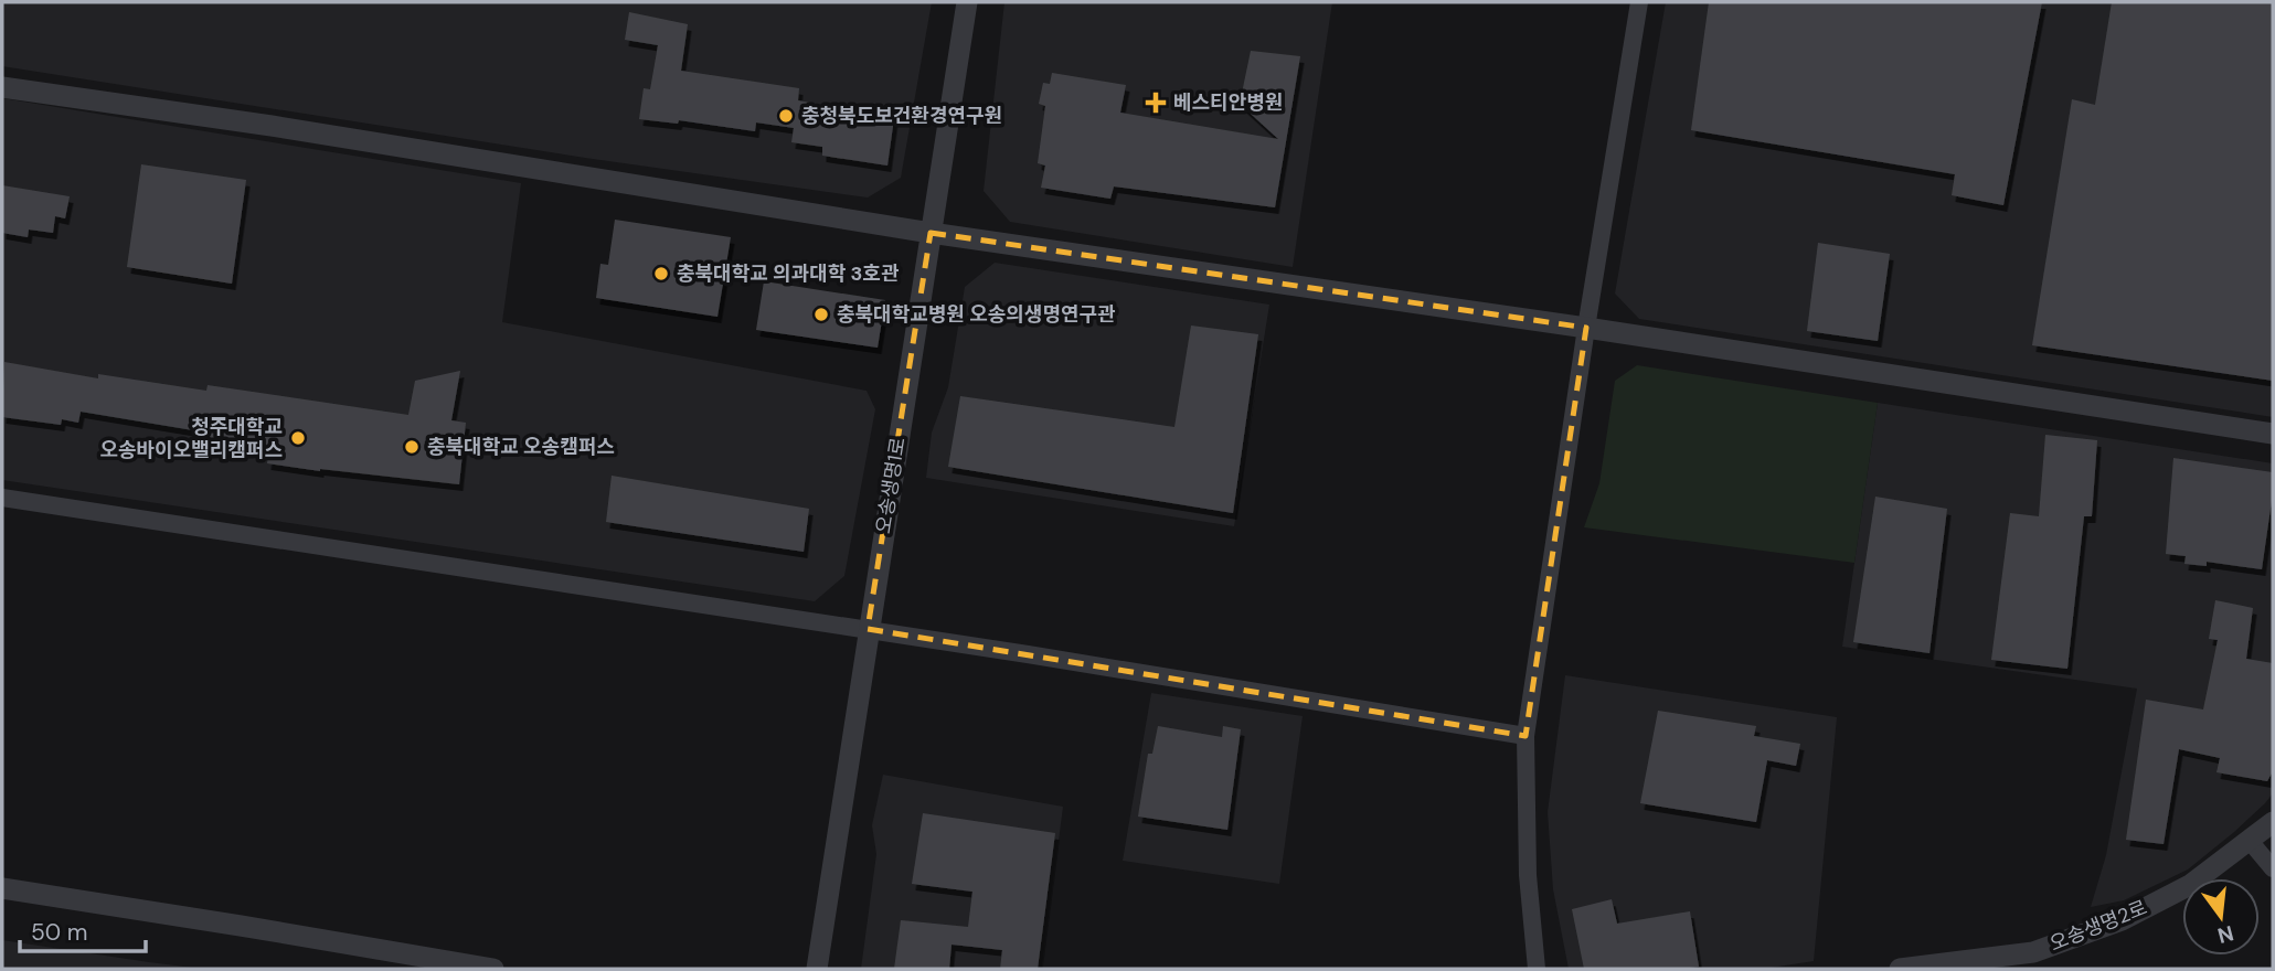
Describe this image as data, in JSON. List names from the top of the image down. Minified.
{"streets":{"street":["오송생명1로","오송생명2로"]},"places":{"health":["베스티안병원"],"other":["충청북도보건환경연구원","충북대학교 의과대학 3호관","충북대학교병원 오송의생명연구관","청주대학교 오송바이오밸리캠퍼스","충북대학교 오송캠퍼스"]},"scale_bar":"50 m","north":"bottom"}
